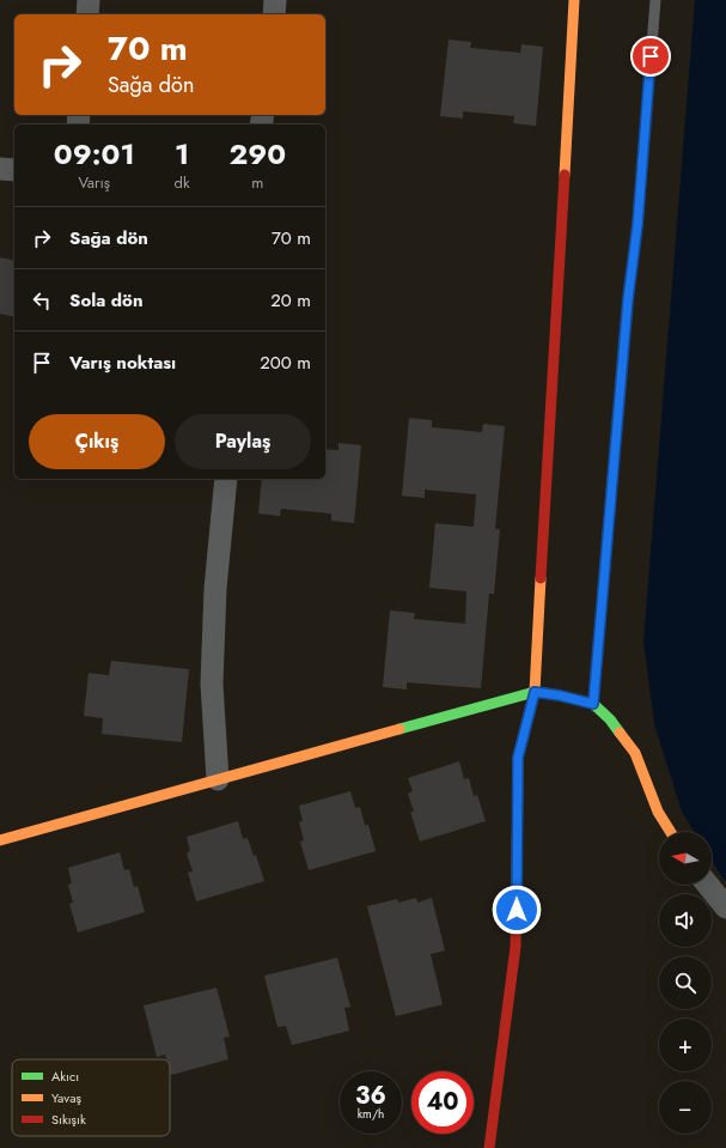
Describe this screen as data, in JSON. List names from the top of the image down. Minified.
{"legend":["Akıcı","Yavaş","Sıkışık"],"north":"left","page":{"turn":["70 m","Sağa dön"],"eta":["09:01","Varış","1","dk","290","m"],"list":[{"name":"Sağa dön","value":"70 m"},{"name":"Sola dön","value":"20 m"},{"name":"Varış noktası","value":"200 m"}],"buttons":["Çıkış","Paylaş"],"map_buttons":["+","−"],"speed":"36 km/h","limit":"40"}}
